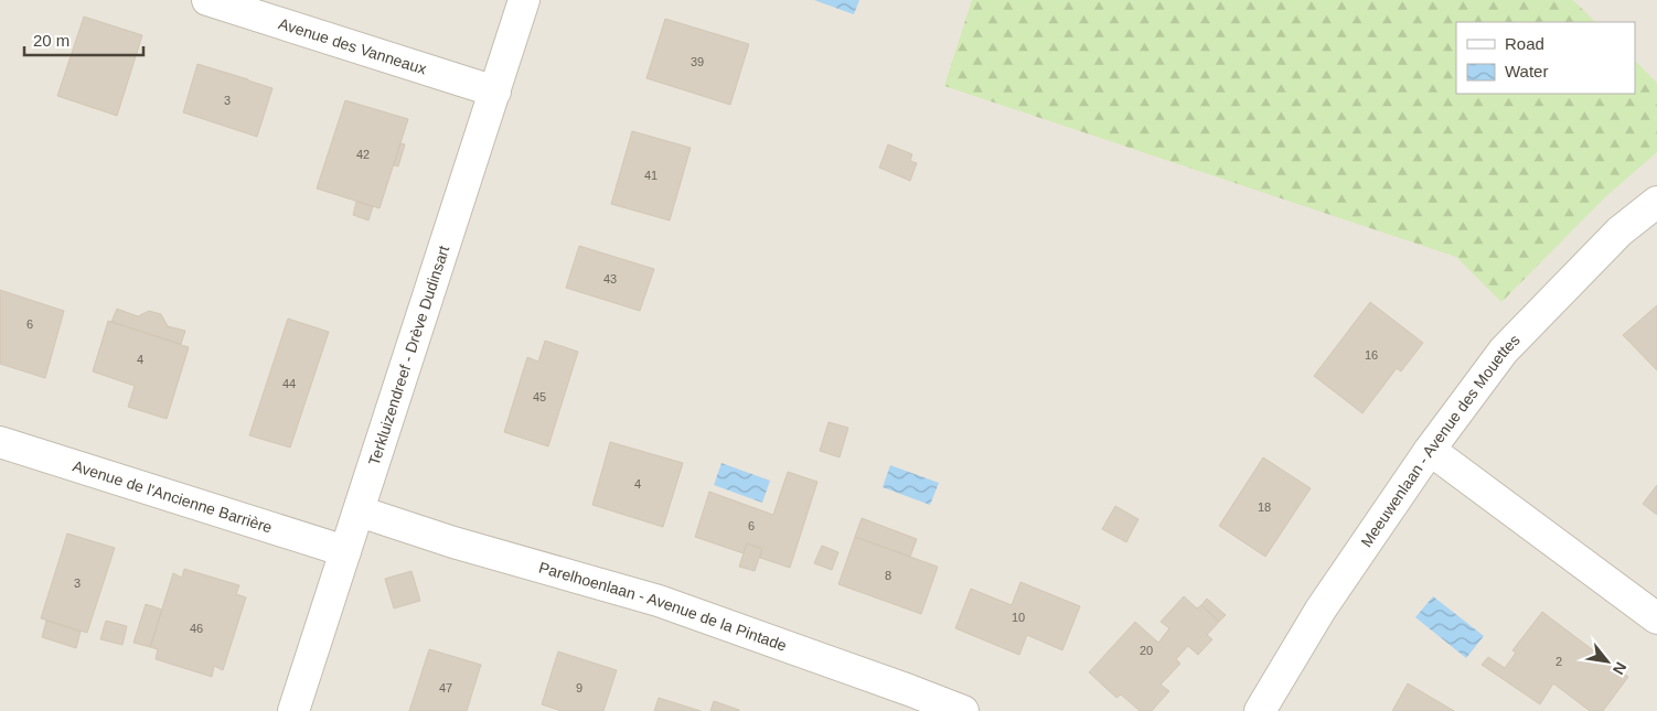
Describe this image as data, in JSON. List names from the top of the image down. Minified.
{"streets":{"street":["Avenue des Vanneaux","Terkluizendreef - Drève Dudinsart","Meeuwenlaan - Avenue des Mouettes","Avenue de l'Ancienne Barrière","Parelhoenlaan - Avenue de la Pintade"]},"crossings":[["Avenue des Vanneaux","Terkluizendreef - Drève Dudinsart"],["Terkluizendreef - Drève Dudinsart","Avenue de l'Ancienne Barrière"],["Terkluizendreef - Drève Dudinsart","Parelhoenlaan - Avenue de la Pintade"]],"house_numbers":["39","3","42","41","43","6","16","4","44","45","4","18","6","8","3","10","46","20","2","47","9"],"legend":["Road","Water"],"scale_bar":"20 m","north":"bottom right"}
